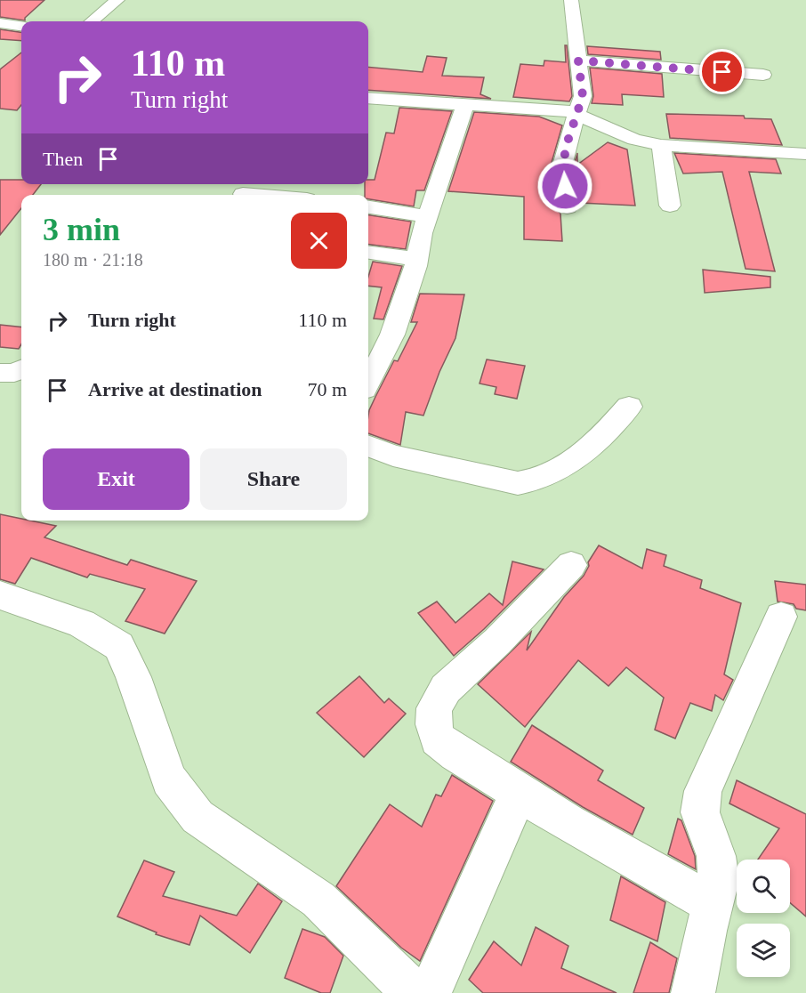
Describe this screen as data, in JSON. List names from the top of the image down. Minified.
{"page":{"turn":["110 m","Turn right"],"then":"Then","heading":["3 min","180 m · 21:18"],"list":[{"name":"Turn right","value":"110 m"},{"name":"Arrive at destination","value":"70 m"}],"buttons":["Exit","Share"]}}
